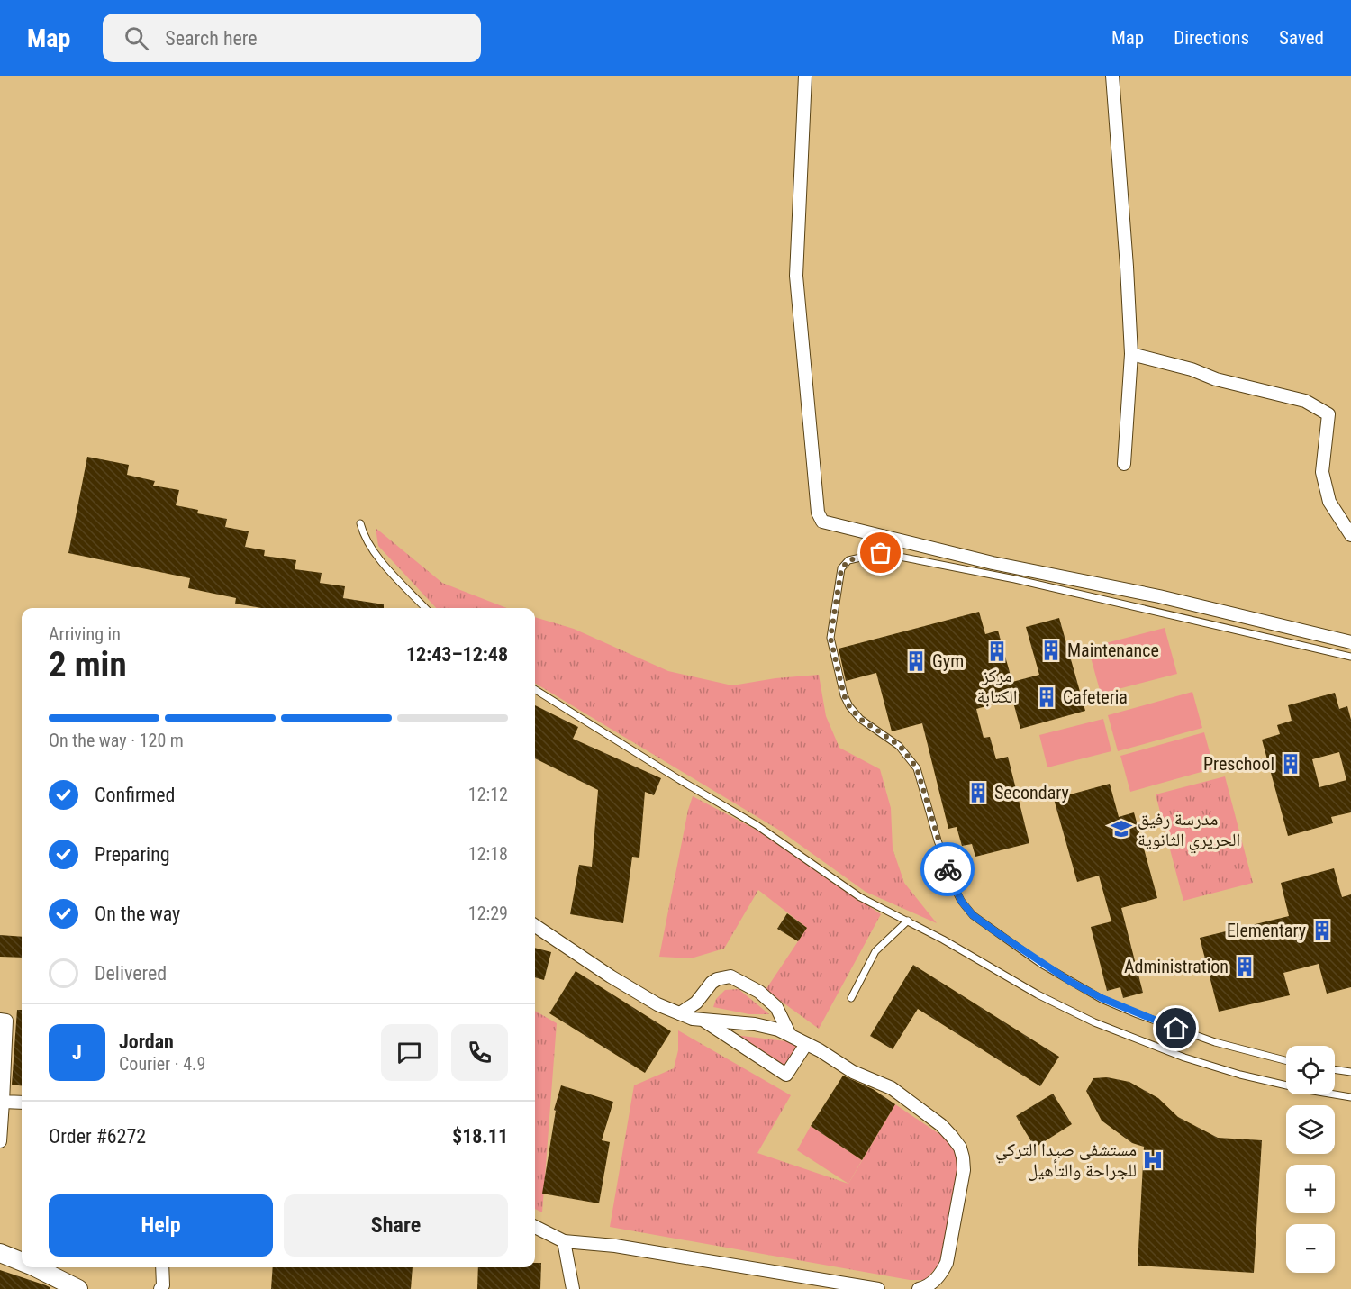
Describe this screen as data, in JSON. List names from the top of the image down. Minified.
{"places":{"building":["Maintenance","مركز الكتابة","Gym","Cafeteria","Preschool","Secondary","Elementary","Administration"],"school or university":["مدرسة رفيق الحريري الثانوية"],"hospital":["مستشفى صيدا التركي للجراحة والتأهيل"]},"page":{"header":"Map","search":"Search here","nav":["Map","Directions","Saved"],"heading":["2 min","Arriving in","12:43–12:48"],"panel":["Jordan","Courier · 4.9","Order #6272","$18.11"],"bar":"On the way · 120 m","list":[["Confirmed","12:12"],["Preparing","12:18"],["On the way","12:29"],"Delivered"],"round":"J","map_buttons":["+","−"],"buttons":["Help","Share"]}}
